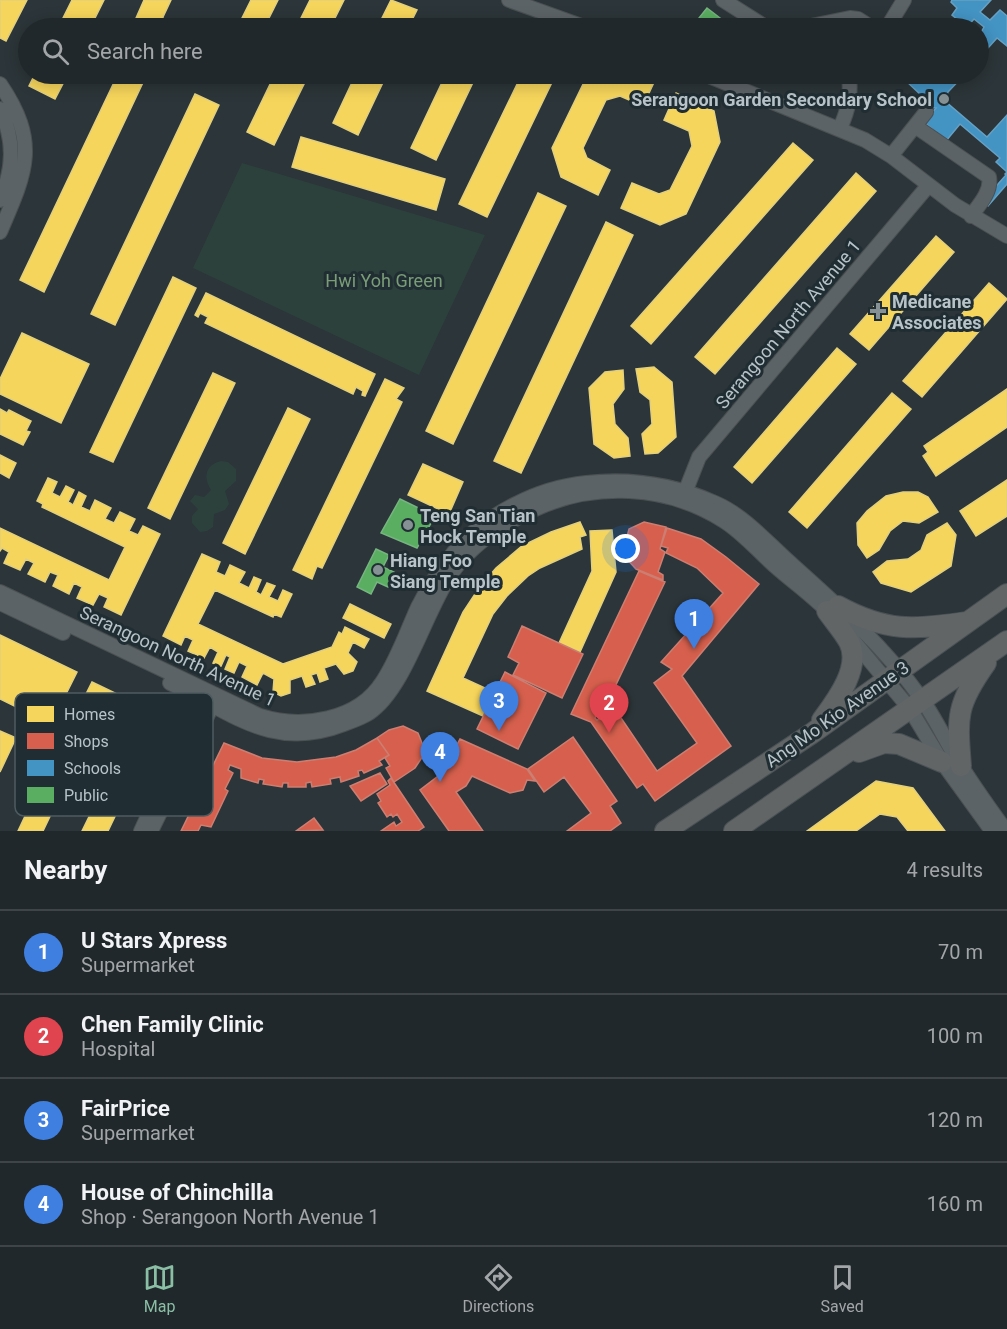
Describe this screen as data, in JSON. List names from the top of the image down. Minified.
{"streets":{"highway":["Ang Mo Kio Avenue 3"],"street":["Serangoon North Avenue 1"]},"crossings":[["Serangoon North Avenue 1","Ang Mo Kio Avenue 3"]],"parks":["Hwi Yoh Green"],"places":{"other":["Serangoon Garden Secondary School","Teng San Tian Hock Temple","Hiang Foo Siang Temple"],"health":["Medicane Associates"]},"legend":["Homes","Shops","Schools","Public"],"page":{"search":"Search here","pins":["1","3","2","4"],"heading":["Nearby","4 results"],"list":[{"mark":"1","name":"U Stars Xpress","note":"Supermarket","value":"70 m"},{"mark":"2","name":"Chen Family Clinic","note":"Hospital","value":"100 m"},{"mark":"3","name":"FairPrice","note":"Supermarket","value":"120 m"},{"mark":"4","name":"House of Chinchilla","note":"Shop · Serangoon North Avenue 1","value":"160 m"}],"nav":["Map","Directions","Saved"]}}
